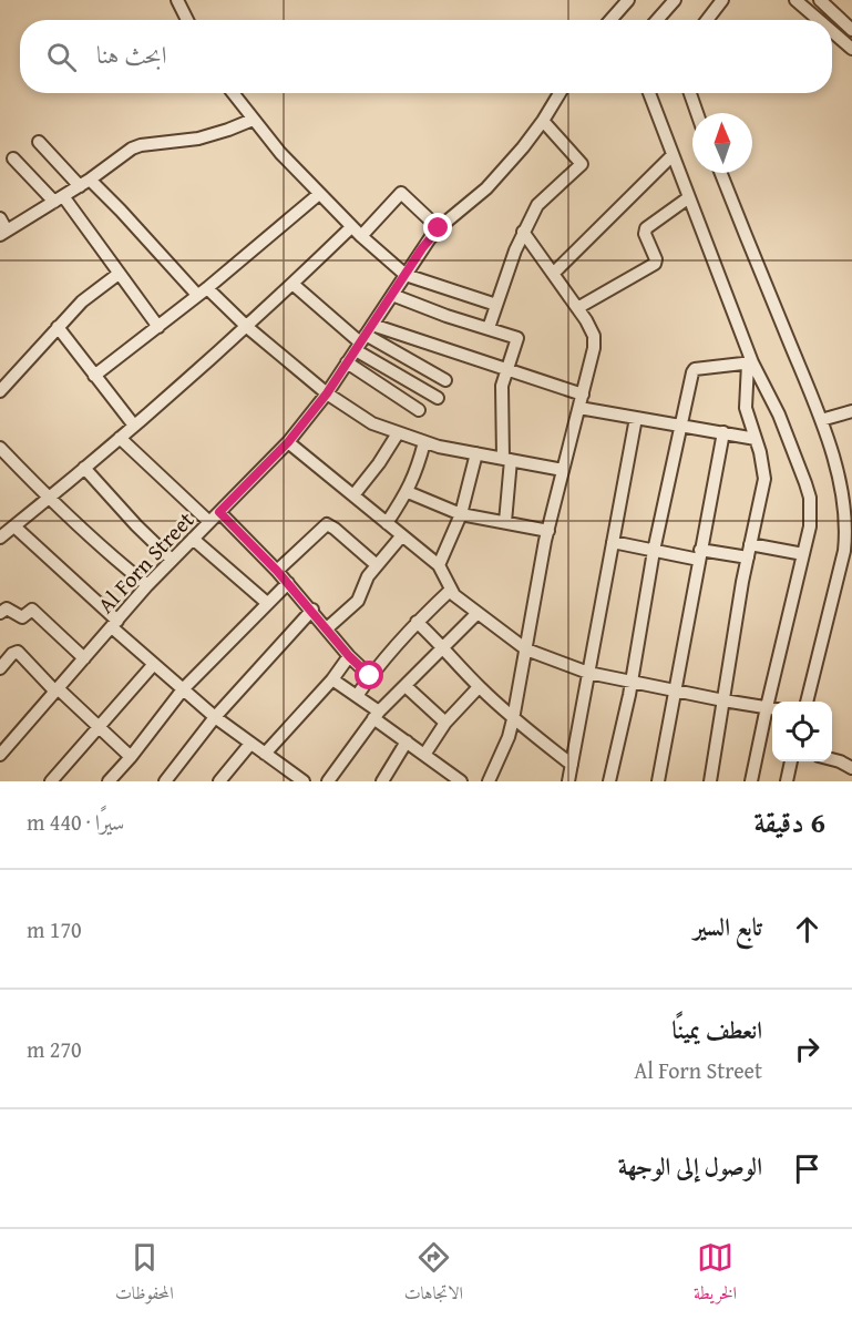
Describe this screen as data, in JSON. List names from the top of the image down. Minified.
{"streets":{"street":["Al Forn Street"]},"north":"top","page":{"search":"ابحث هنا","heading":["6 دقيقة","سيرًا · 440 m"],"list":[["تابع السير","170 m"],["انعطف يمينًا","Al Forn Street","270 m"],"الوصول إلى الوجهة"],"nav":["الخريطة","الاتجاهات","المحفوظات"]}}
